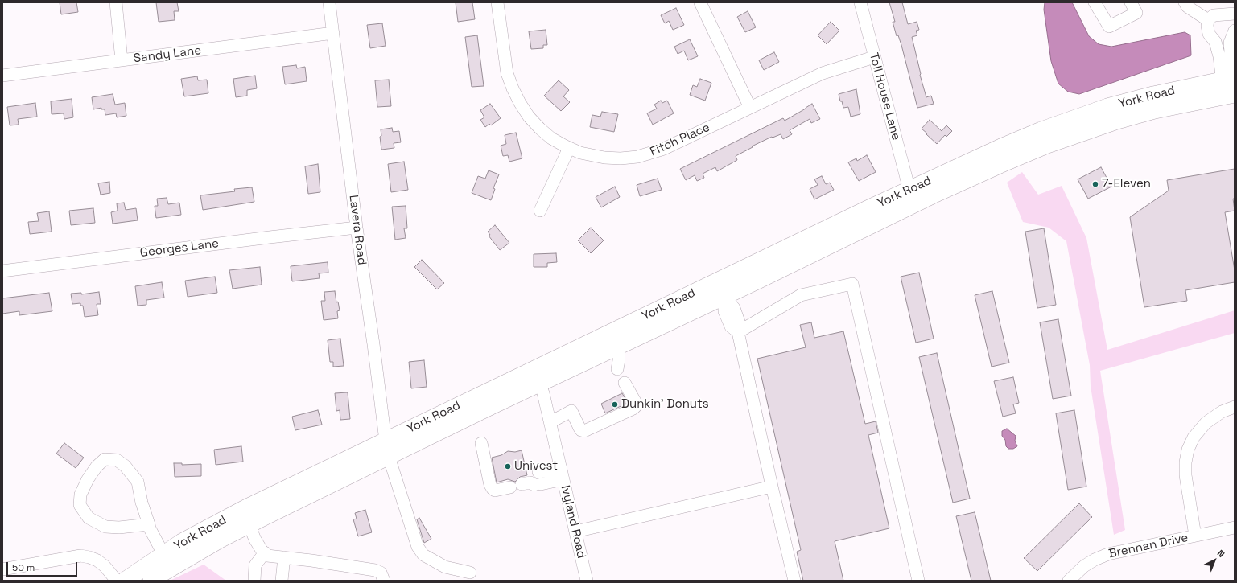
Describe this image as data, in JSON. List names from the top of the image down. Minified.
{"streets":{"highway":["York Road"],"street":["Sandy Lane","Toll House Lane","Fitch Place","Lavera Road","Georges Lane","Ivyland Road","Brennan Drive"]},"crossings":[["Sandy Lane","Lavera Road"],["Toll House Lane","York Road"],["Toll House Lane","Fitch Place"],["York Road","Lavera Road"],["York Road","Ivyland Road"],["Lavera Road","Georges Lane"]],"places":["7-Eleven","Dunkin' Donuts","Univest"],"scale_bar":"50 m","north":"top right"}
